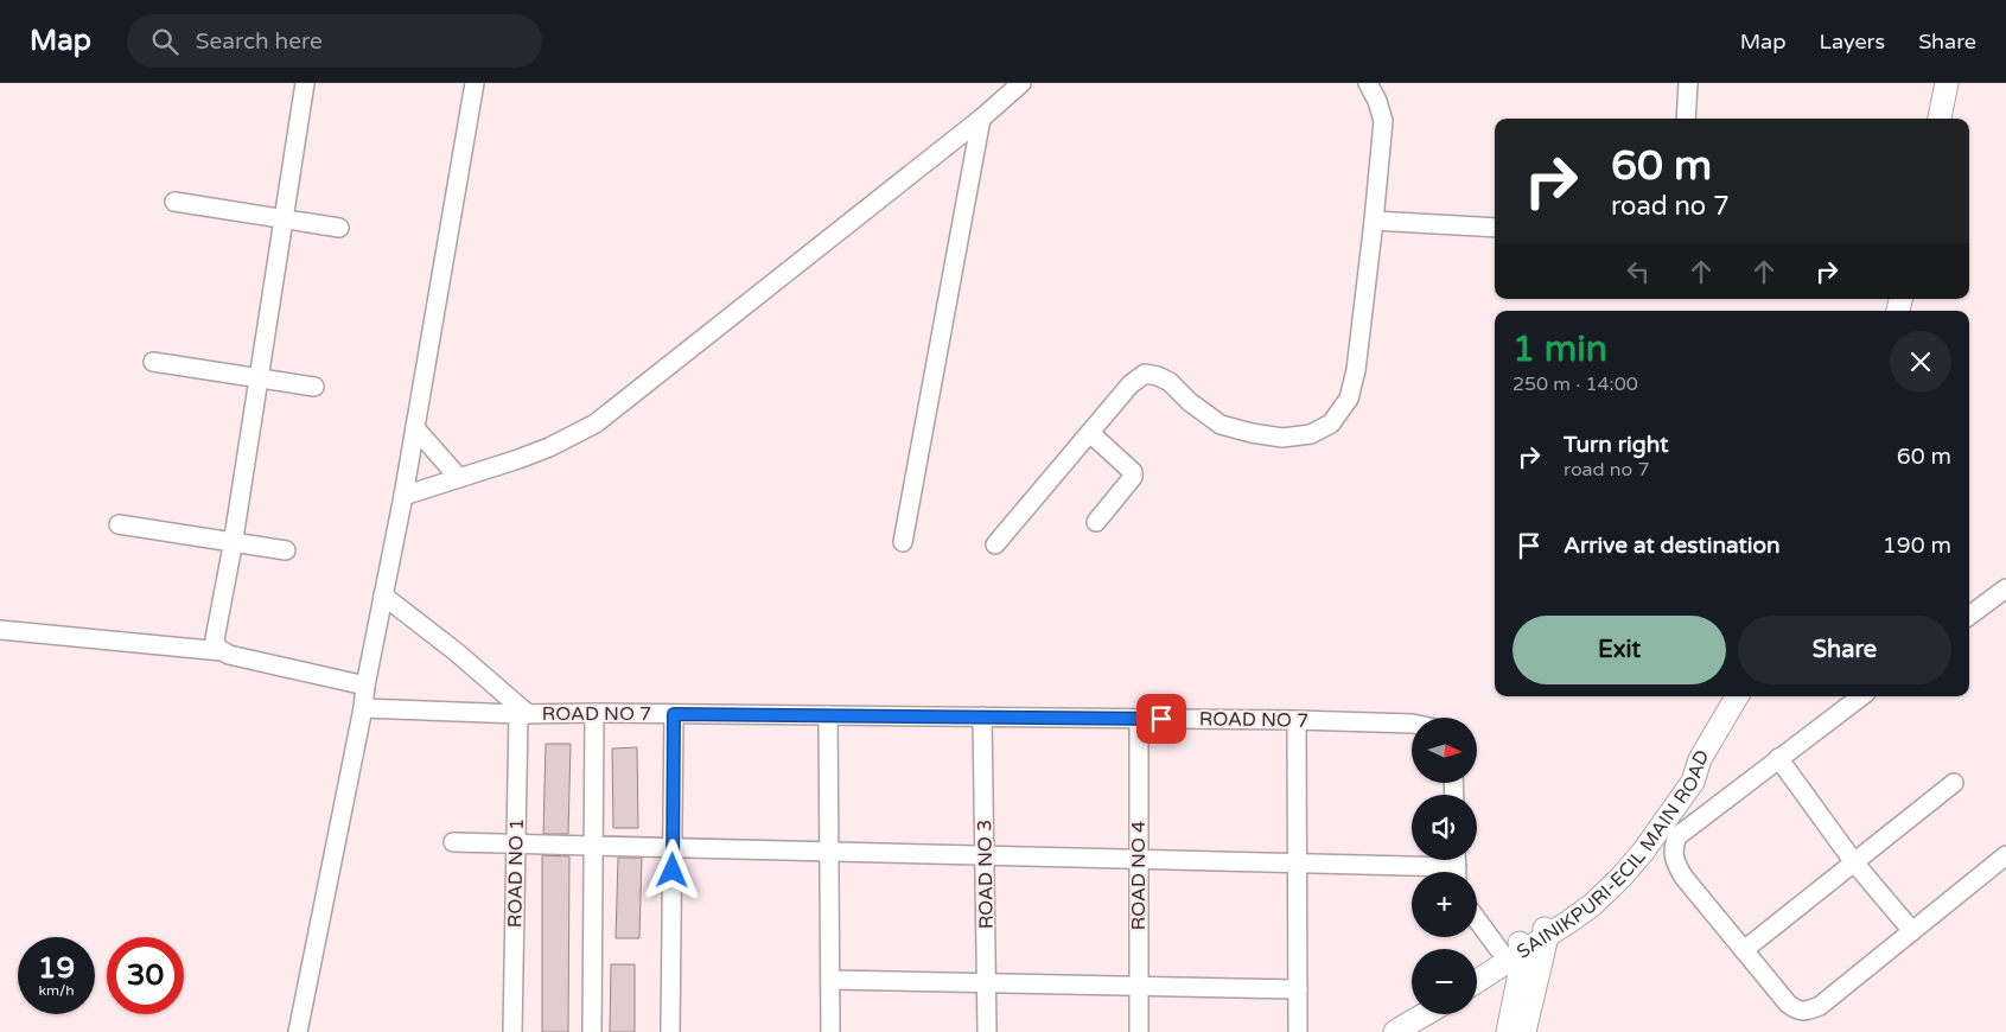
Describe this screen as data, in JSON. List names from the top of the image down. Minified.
{"streets":{"main road":["SAINIKPURI-ECIL MAIN ROAD"],"street":["ROAD NO 7","ROAD NO 1","ROAD NO 3","ROAD NO 4"]},"crossings":[["ROAD NO 7","ROAD NO 1"],["ROAD NO 7","ROAD NO 3"],["ROAD NO 7","ROAD NO 4"]],"north":"right","page":{"header":"Map","search":"Search here","nav":["Map","Layers","Share"],"turn":["60 m","road no 7"],"heading":["1 min","250 m · 14:00"],"list":[{"name":"Turn right","note":"road no 7","value":"60 m"},{"name":"Arrive at destination","value":"190 m"}],"buttons":["Exit","Share"],"map_buttons":["+","−"],"speed":"19 km/h","limit":"30"}}
